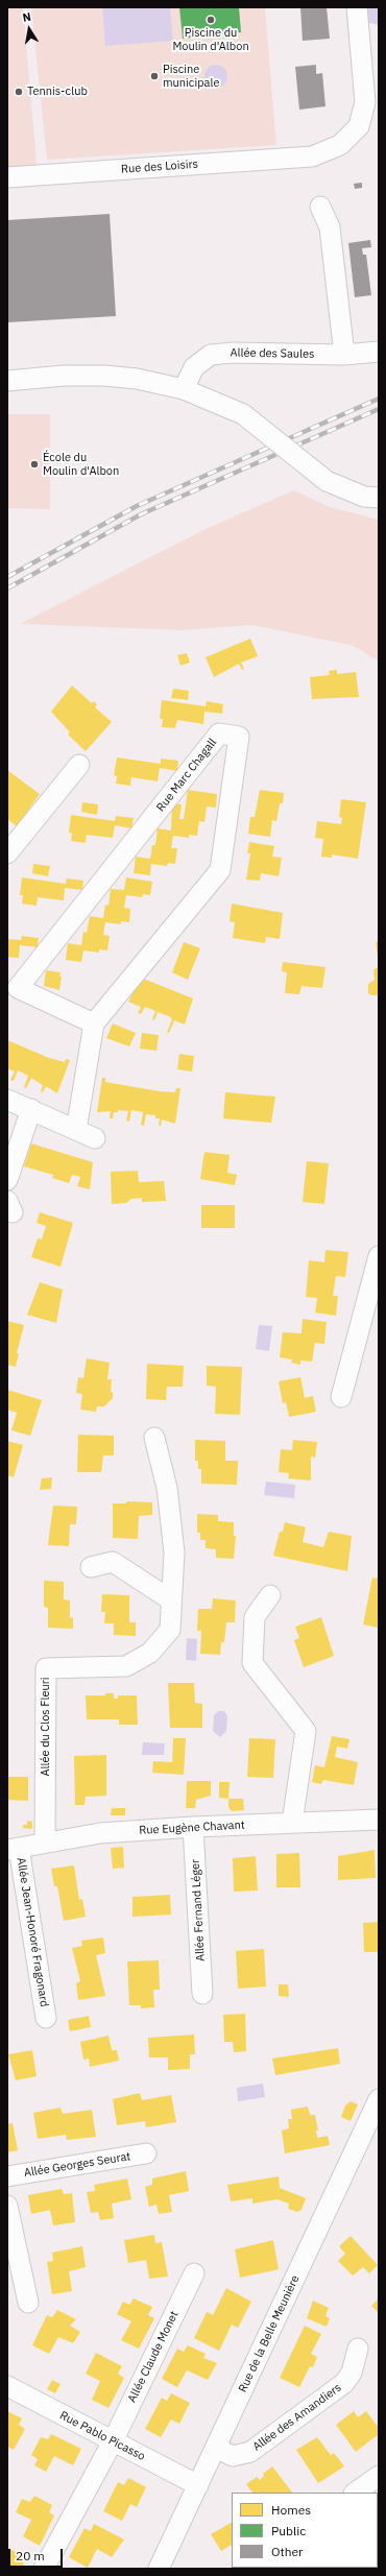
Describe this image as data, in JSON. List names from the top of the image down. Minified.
{"streets":{"street":["Rue des Loisirs","Allée des Saules","Rue Marc Chagall","Allée du Clos Fleuri","Rue Eugène Chavant","Allée Fernand Léger","Allée Jean-Honoré Fragonard","Allée Georges Seurat","Rue de la Belle Meunière","Allée Claude Monet","Allée des Amandiers","Rue Pablo Picasso"]},"crossings":[["Allée du Clos Fleuri","Rue Eugène Chavant"],["Rue Eugène Chavant","Allée Fernand Léger"],["Rue Eugène Chavant","Allée Jean-Honoré Fragonard"],["Rue de la Belle Meunière","Allée des Amandiers"],["Rue de la Belle Meunière","Rue Pablo Picasso"],["Allée Claude Monet","Rue Pablo Picasso"]],"places":["Piscine du Moulin d'Albon","Piscine municipale","Tennis-club","École du Moulin d'Albon"],"legend":["Homes","Public","Other"],"scale_bar":"20 m","north":"top"}
